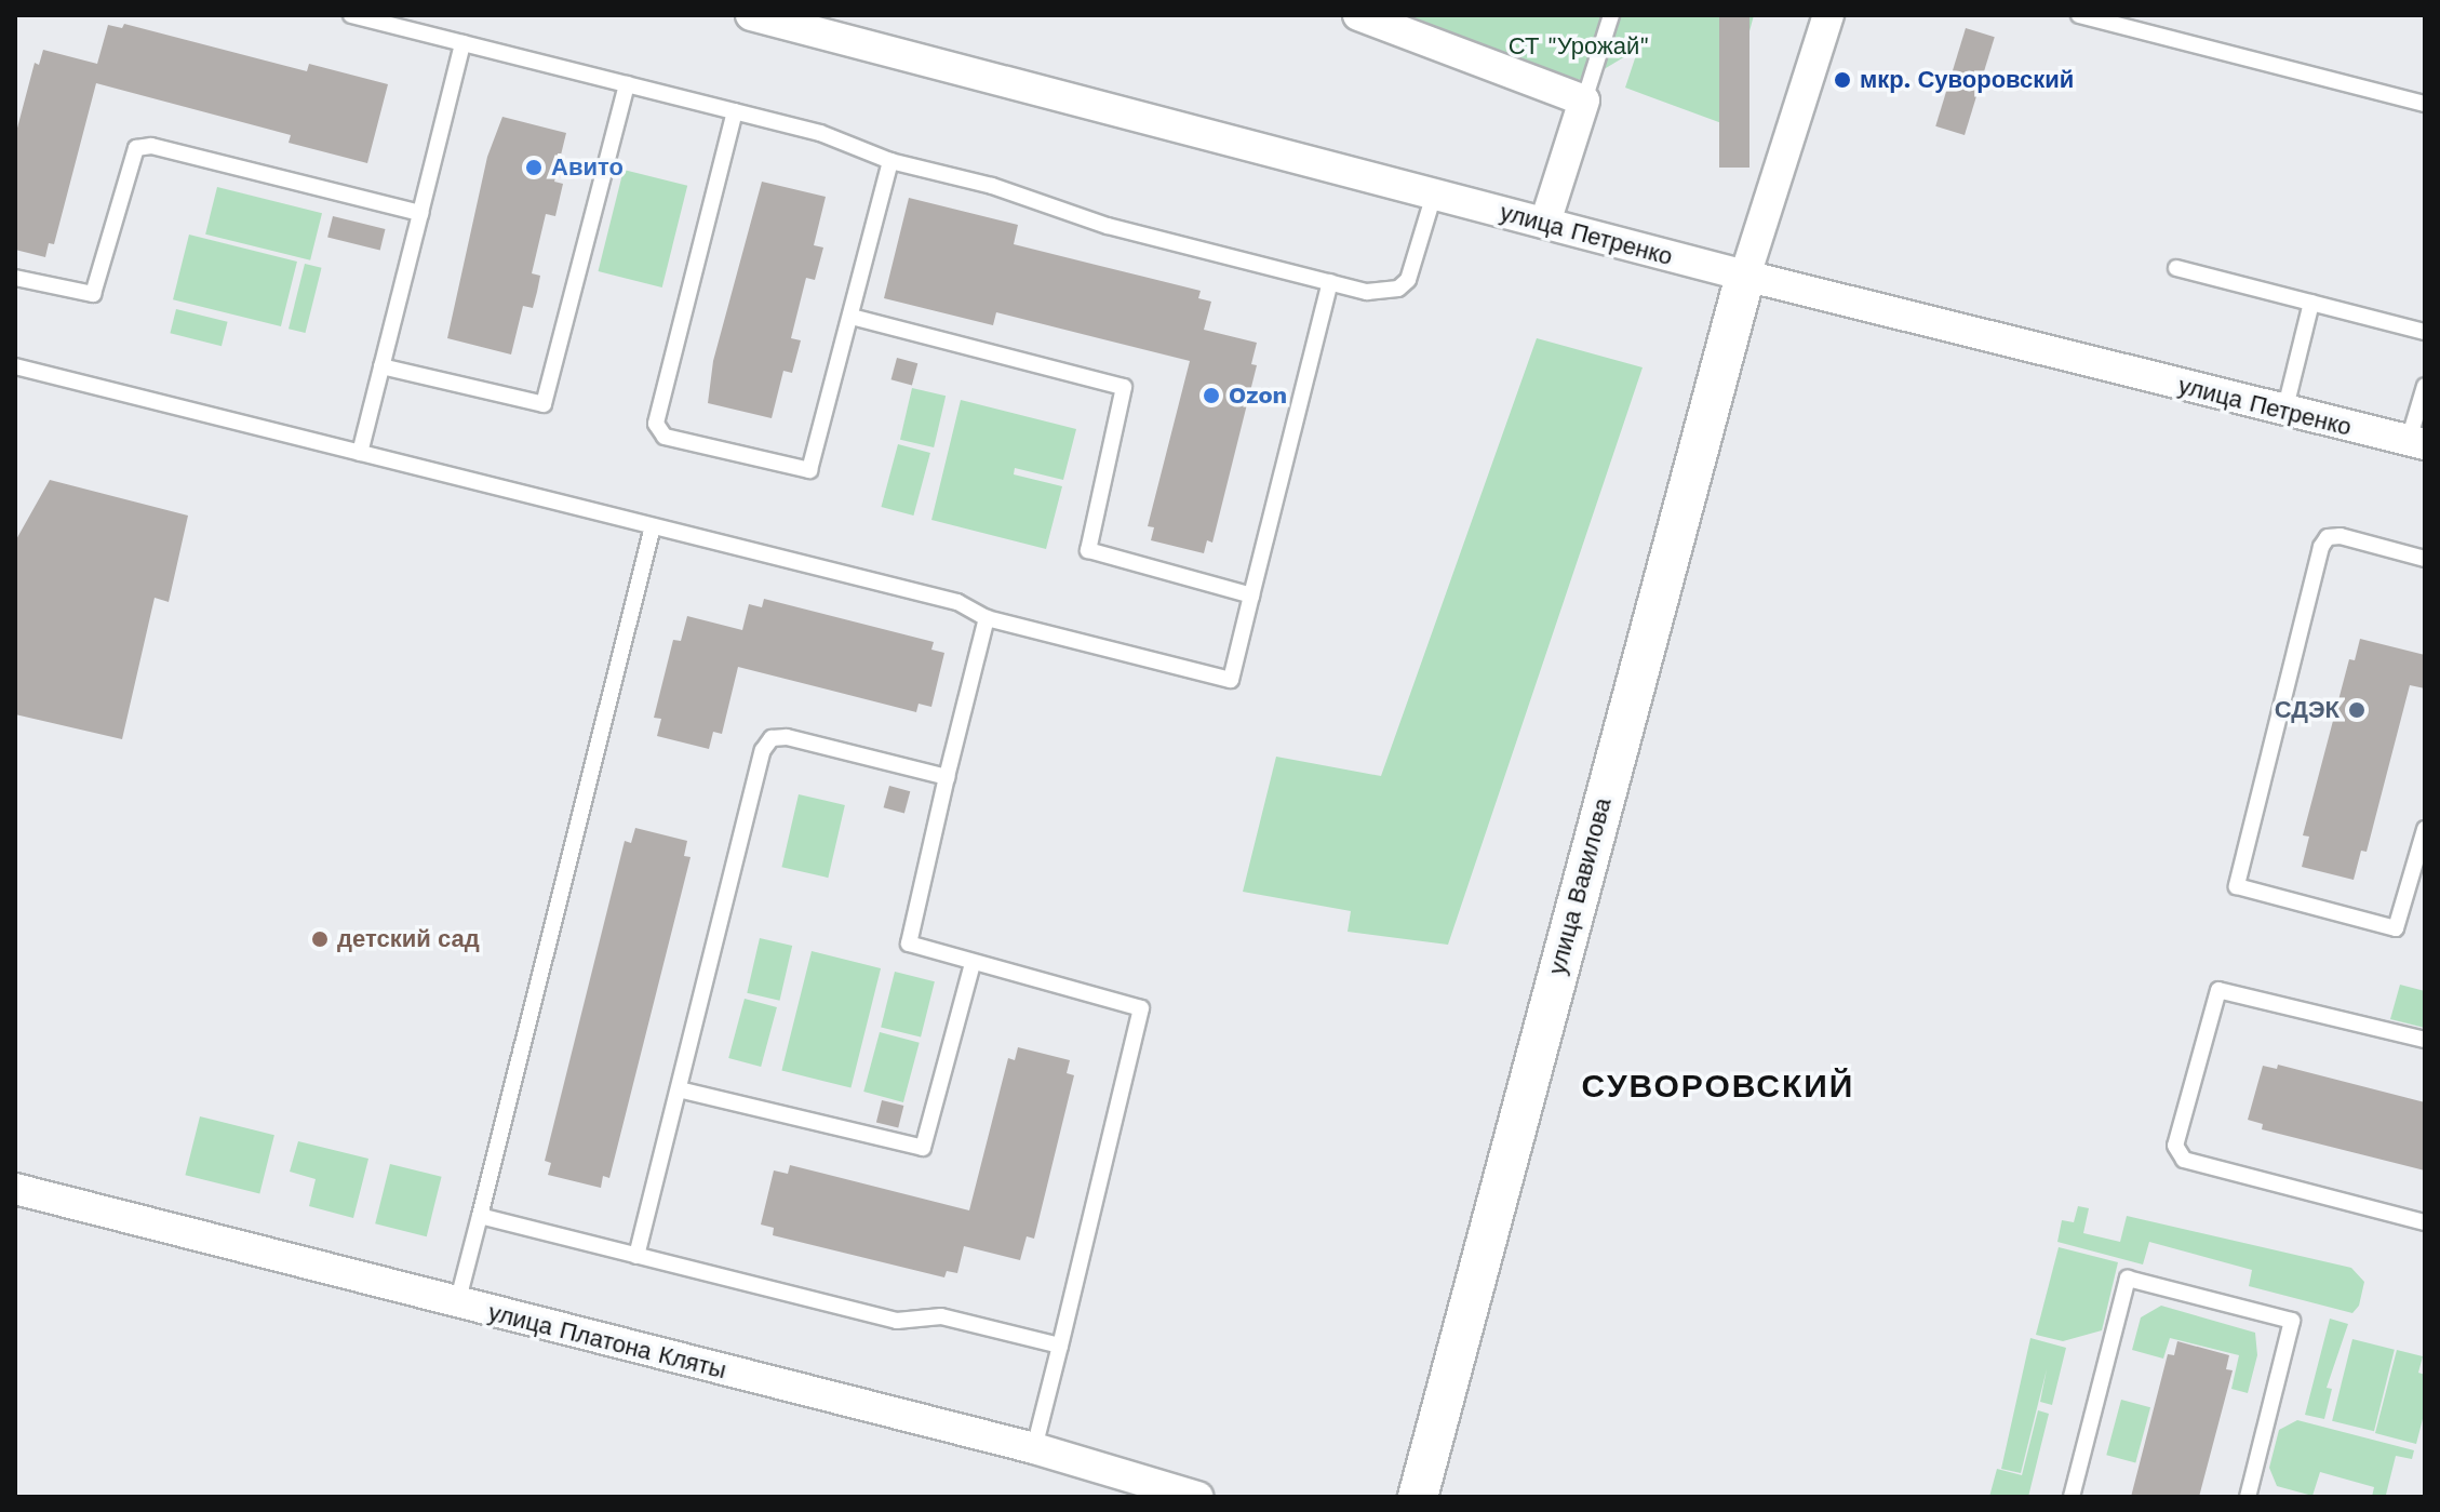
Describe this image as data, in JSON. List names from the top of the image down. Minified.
{"streets":{"street":["улица Петренко","улица Вавилова","улица Платона Кляты"]},"crossings":[["улица Петренко","улица Вавилова"]],"districts":["СУВОРОВСКИЙ"],"parks":["СТ \"Урожай\""],"places":["мкр. Суворовский","Авито","Ozon","СДЭК","детский сад"]}
